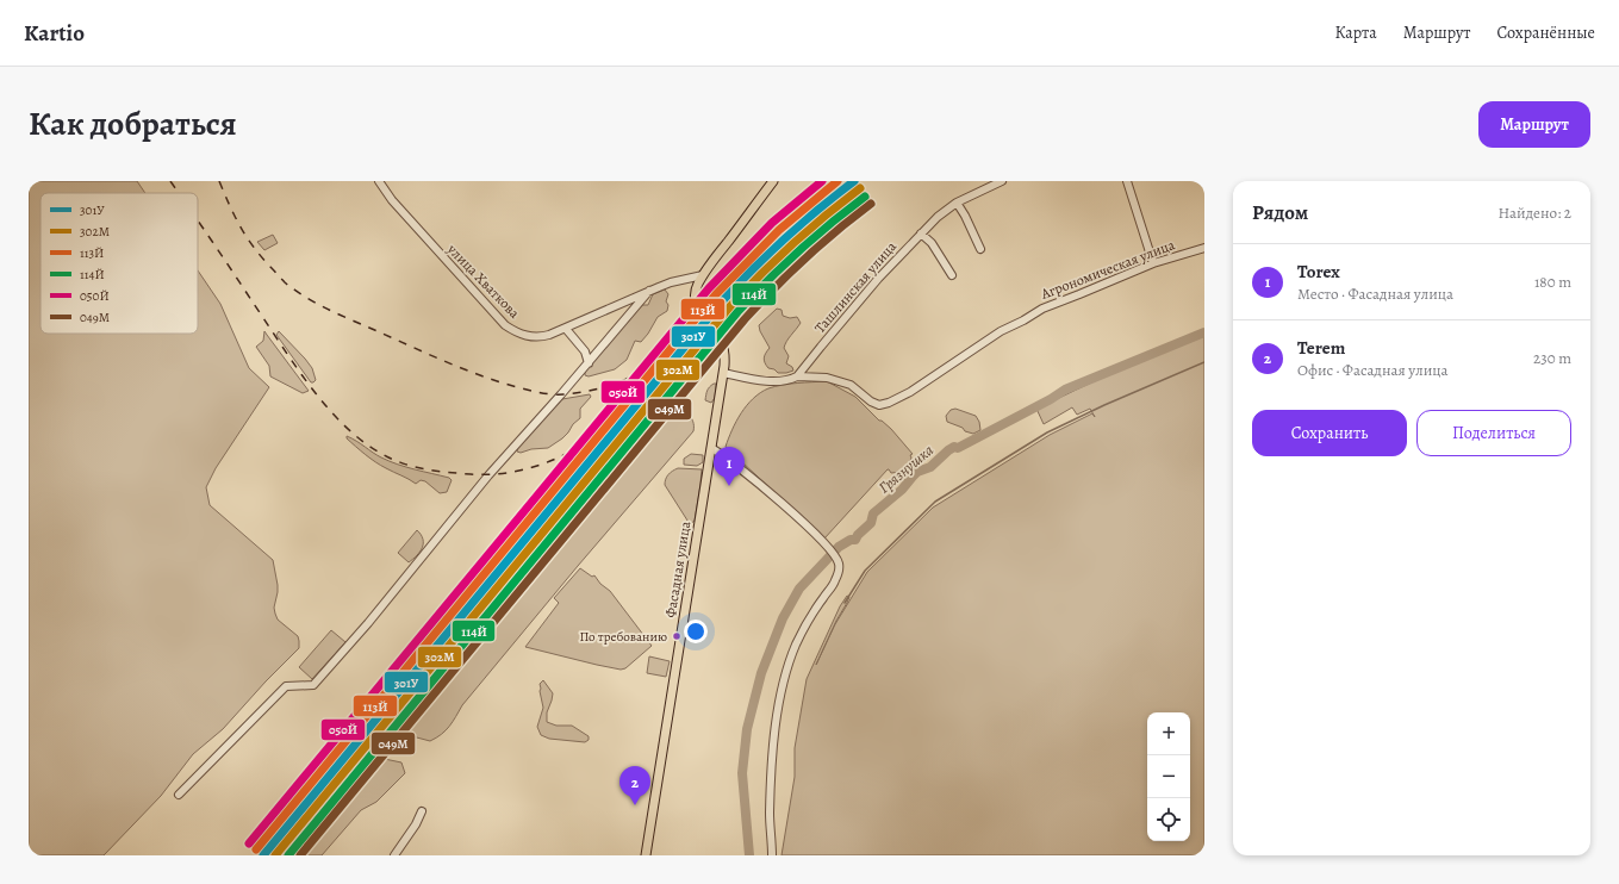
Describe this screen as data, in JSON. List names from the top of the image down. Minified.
{"streets":{"main road":["Фасадная улица"],"street":["Агрономическая улица","улица Хваткова","Ташлинская улица"]},"crossings":[["Агрономическая улица","Ташлинская улица"],["улица Хваткова","Фасадная улица"]],"water":["Грязнушка"],"places":["По требованию"],"lines":["transit line 301У","transit line 113Й","transit line 050Й","transit line 302М","transit line 114Й","transit line 049М"],"legend":["301У","302М","113Й","114Й","050Й","049М"],"page":{"header":"Kartio","nav":["Карта","Маршрут","Сохранённые"],"title":"Как добраться","buttons":["Маршрут",["Сохранить","Поделиться"]],"heading":["Рядом","Найдено: 2"],"list":[{"mark":"1","name":"Torex","note":"Место · Фасадная улица","value":"180 m"},{"mark":"2","name":"Terem","note":"Офис · Фасадная улица","value":"230 m"}],"pins":["1","2"],"map_buttons":["+","−"]}}
